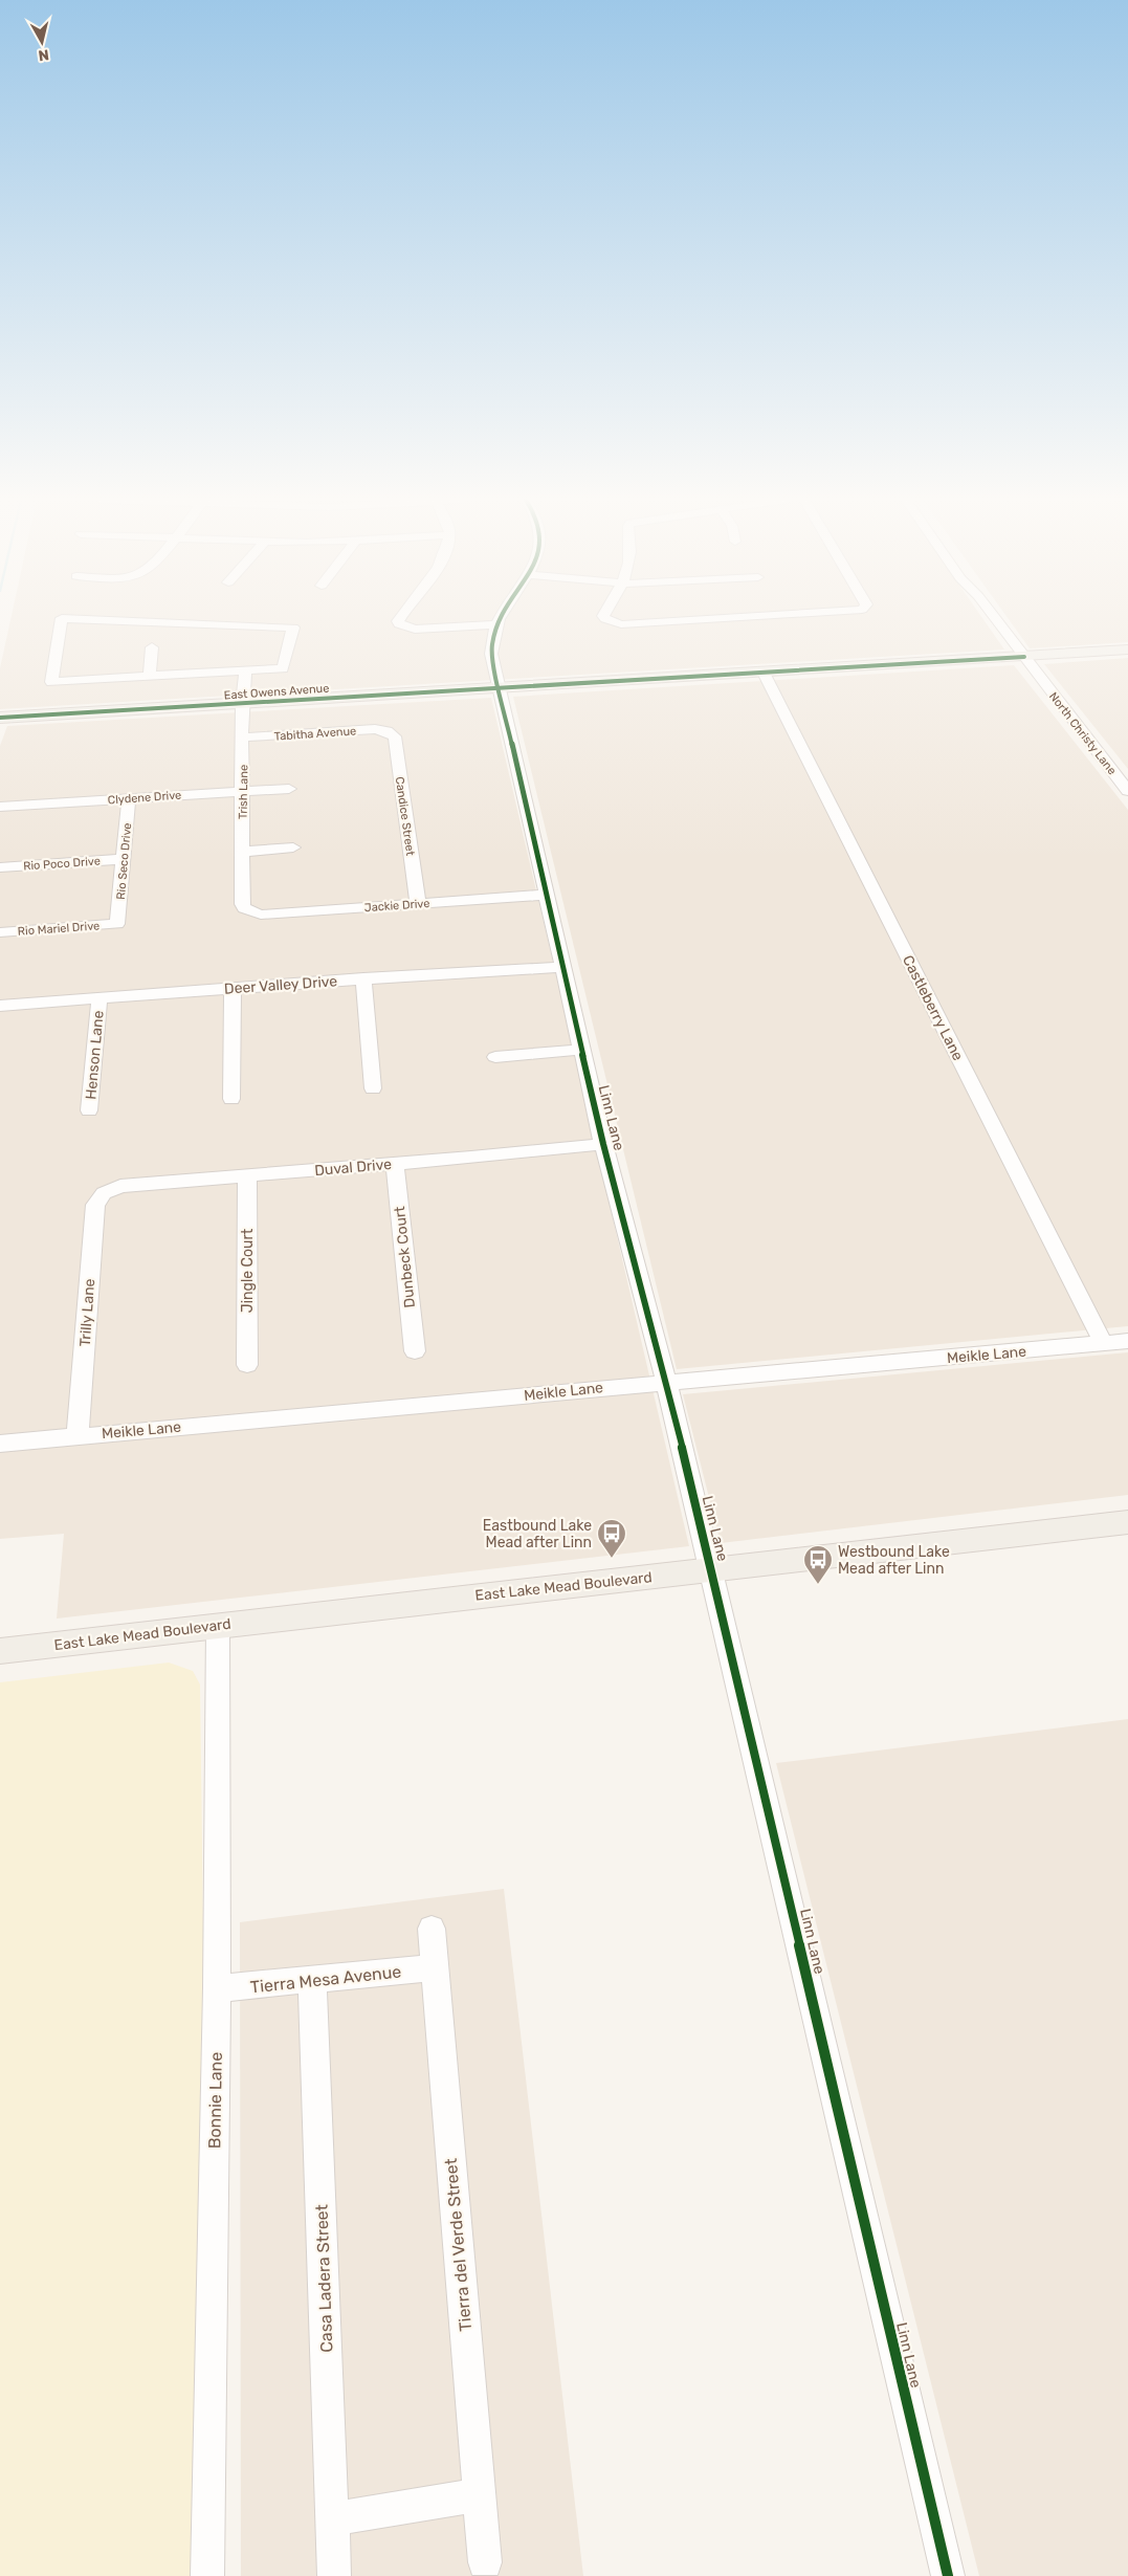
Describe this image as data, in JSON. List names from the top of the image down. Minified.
{"streets":{"main road":["East Owens Avenue","East Lake Mead Boulevard"],"street":["Tabitha Avenue","North Christy Lane","Trish Lane","Clydene Drive","Candice Street","Rio Seco Drive","Rio Poco Drive","Jackie Drive","Rio Mariel Drive","Deer Valley Drive","Castleberry Lane","Henson Lane","Linn Lane","Duval Drive","Dunbeck Court","Jingle Court","Trilly Lane","Meikle Lane","Tierra Mesa Avenue","Bonnie Lane","Tierra del Verde Street","Casa Ladera Street"]},"crossings":[["East Owens Avenue","North Christy Lane"],["East Owens Avenue","Trish Lane"],["East Owens Avenue","Castleberry Lane"],["East Owens Avenue","Linn Lane"],["Tabitha Avenue","Trish Lane"],["Tabitha Avenue","Candice Street"],["Trish Lane","Clydene Drive"],["Trish Lane","Jackie Drive"],["Clydene Drive","Rio Seco Drive"],["Candice Street","Jackie Drive"],["Rio Seco Drive","Rio Poco Drive"],["Rio Seco Drive","Rio Mariel Drive"],["Jackie Drive","Linn Lane"],["Deer Valley Drive","Henson Lane"],["Deer Valley Drive","Linn Lane"],["Castleberry Lane","Meikle Lane"],["Linn Lane","Duval Drive"],["Linn Lane","Meikle Lane"],["Linn Lane","East Lake Mead Boulevard"],["Duval Drive","Dunbeck Court"],["Duval Drive","Jingle Court"],["Duval Drive","Trilly Lane"],["Trilly Lane","Meikle Lane"],["East Lake Mead Boulevard","Bonnie Lane"],["Tierra Mesa Avenue","Bonnie Lane"],["Tierra Mesa Avenue","Tierra del Verde Street"],["Tierra Mesa Avenue","Casa Ladera Street"]],"places":{"bus stop":["Eastbound Lake Mead after Linn","Westbound Lake Mead after Linn"]},"north":"bottom"}
